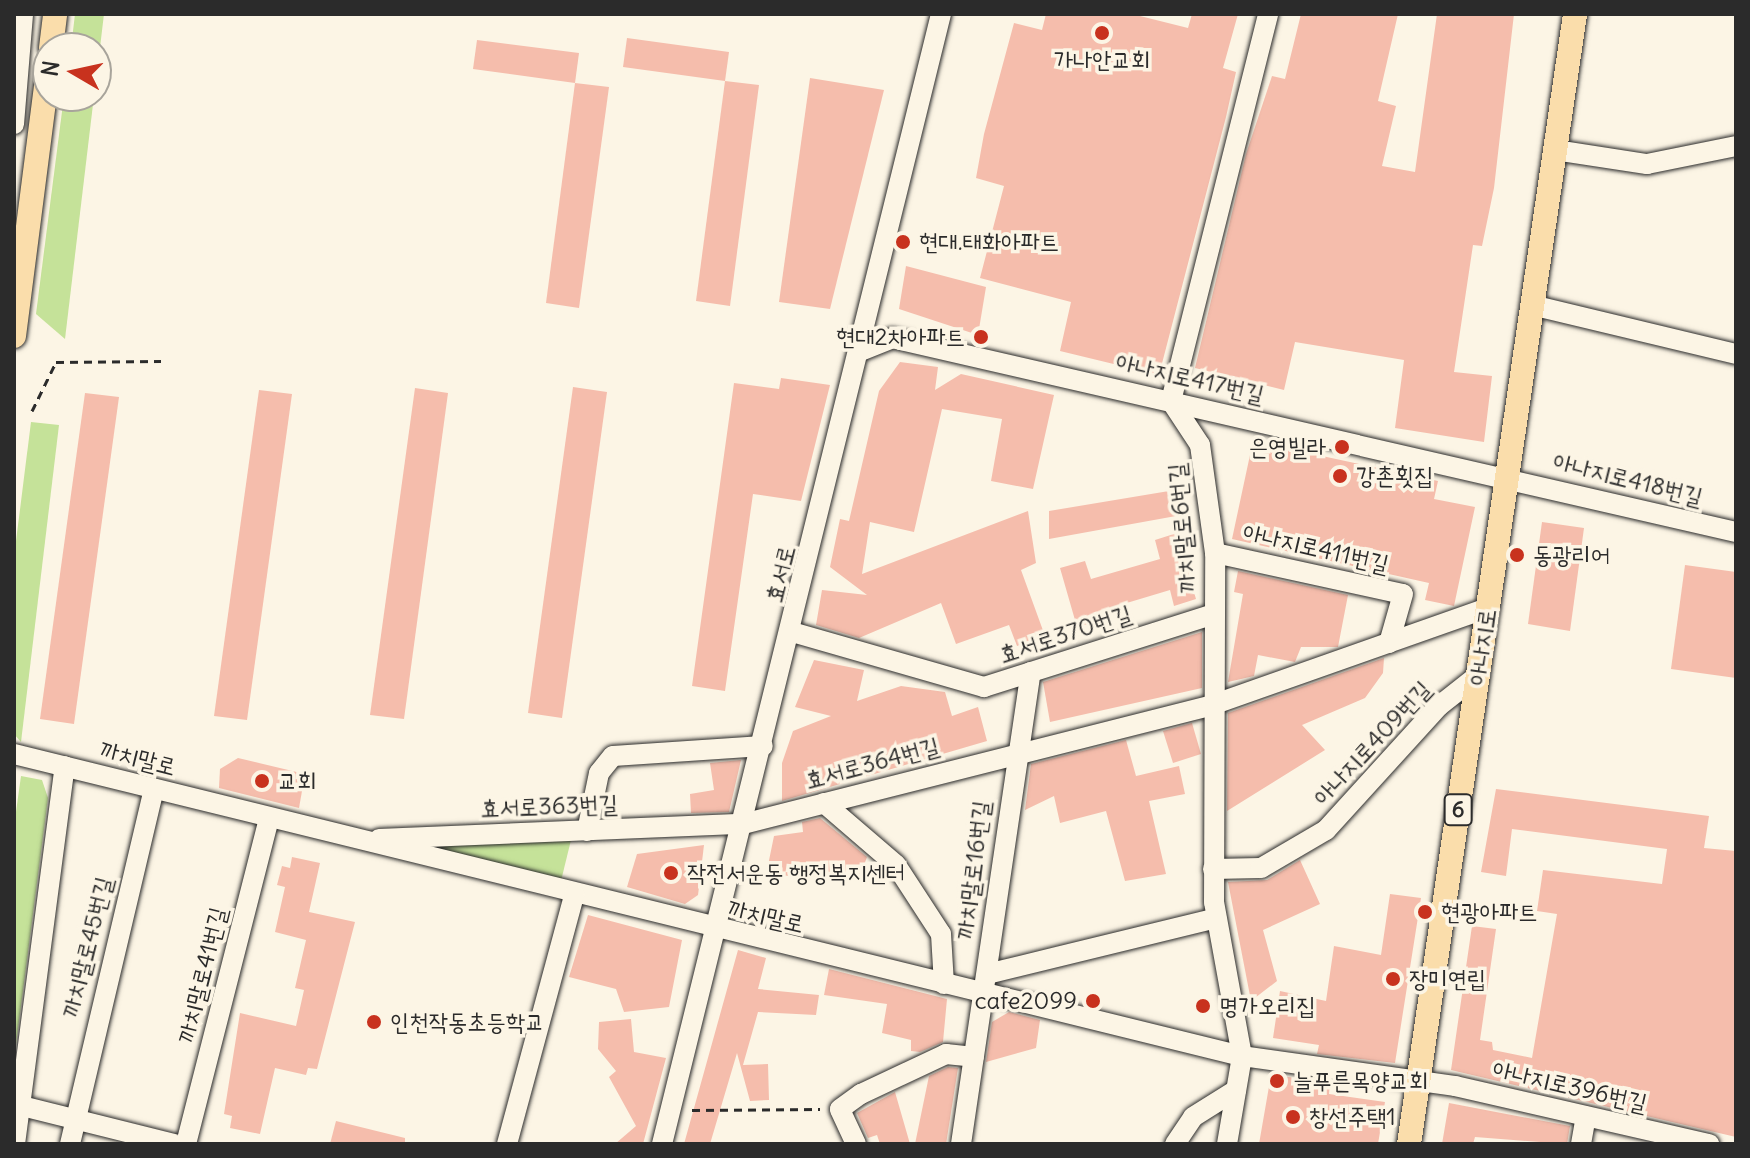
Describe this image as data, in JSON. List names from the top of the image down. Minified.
{"streets":{"main road":["아나지로","6"],"street":["아나지로417번길","아나지로418번길","까치말로6번길","아나지로411번길","효서로","효서로370번길","아나지로409번길","까치말로","효서로364번길","효서로363번길","까치말로16번길","까치말로45번길","까치말로41번길","아나지로396번길"]},"crossings":[["아나지로417번길","아나지로418번길"],["아나지로417번길","까치말로6번길"],["아나지로417번길","효서로"],["아나지로417번길","아나지로"],["아나지로418번길","아나지로"],["까치말로6번길","아나지로411번길"],["까치말로6번길","효서로370번길"],["까치말로6번길","아나지로409번길"],["까치말로6번길","까치말로"],["까치말로6번길","효서로364번길"],["효서로","효서로370번길"],["효서로","까치말로"],["효서로","효서로364번길"],["효서로","효서로363번길"],["효서로370번길","까치말로16번길"],["아나지로","아나지로409번길"],["아나지로","까치말로"],["아나지로","아나지로396번길"],["까치말로","효서로363번길"],["까치말로","까치말로16번길"],["까치말로","까치말로45번길"],["까치말로","까치말로41번길"],["까치말로","아나지로396번길"],["효서로364번길","효서로363번길"],["효서로364번길","까치말로16번길"]],"places":["가나안교회","현대.태화아파트","현대2차아파트","은영빌라","강촌횟집","동광리어","교회","작전서운동 행정복지센터","현광아파트","장미연립","cafe2099","명가오리집","인천작동초등학교","늘푸른목양교회","창선주택1"],"north":"left"}
